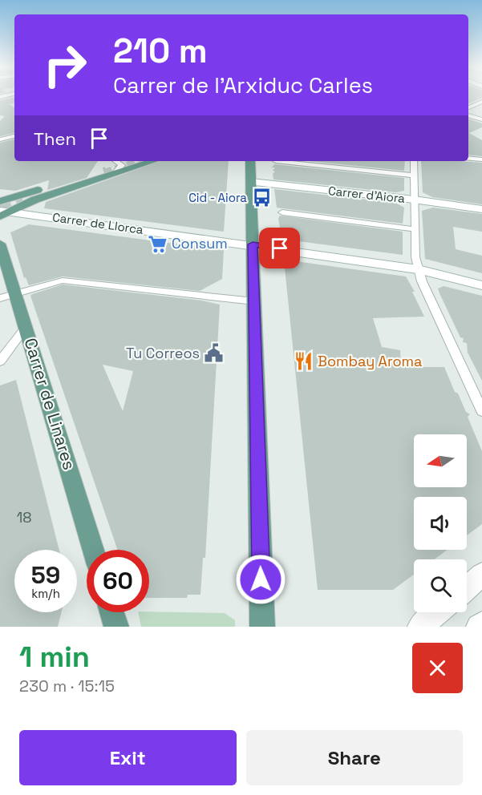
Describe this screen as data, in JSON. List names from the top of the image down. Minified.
{"streets":{"main road":["Carrer d'Aiora","Carrer de Llorca","Carrer de Linares"]},"places":{"bus stop":["Cid - Aiora"],"supermarket":["Consum"],"public building":["Tu Correos"],"restaurant":["Bombay Aroma"]},"house_numbers":["18"],"north":"left","page":{"turn":["210 m","Carrer de l'Arxiduc Carles"],"then":"Then","speed":"59 km/h","limit":"60","heading":["1 min","230 m · 15:15"],"buttons":["Exit","Share"]}}
